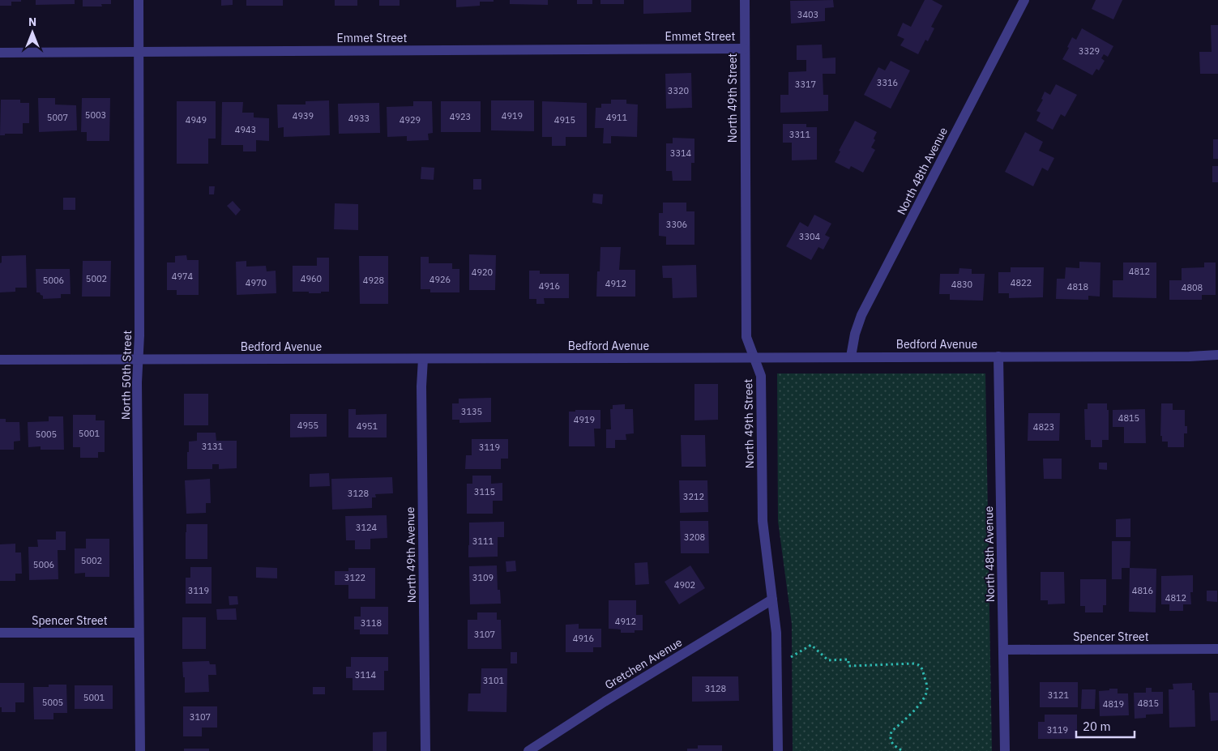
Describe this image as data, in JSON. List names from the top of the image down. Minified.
{"streets":{"street":["Emmet Street","North 49th Street","North 48th Avenue","Bedford Avenue","North 50th Street","North 49th Avenue","Spencer Street","Gretchen Avenue"]},"crossings":[["Emmet Street","North 49th Street"],["Emmet Street","North 50th Street"],["North 49th Street","Bedford Avenue"],["North 49th Street","Gretchen Avenue"],["North 48th Avenue","Bedford Avenue"],["North 48th Avenue","Spencer Street"],["Bedford Avenue","North 50th Street"],["Bedford Avenue","North 49th Avenue"],["North 50th Street","Spencer Street"]],"house_numbers":["3403","3329","3316","3317","3320","5003","4939","4919","4923","5007","4911","4933","4949","4929","4915","4943","3311","3314","3306","3304","4812","4920","4974","5002","4960","4926","5006","4928","4970","4822","4912","4830","4916","4818","4808","3135","4815","4919","4955","4951","4823","5001","5005","3131","3119","3115","3128","3212","3124","3208","3111","5002","5006","3122","3109","4902","3119","4816","4812","4912","3118","3107","4916","3114","3101","3128","3121","5001","5005","4815","4819","3107","3119"],"scale_bar":"20 m","north":"top"}
